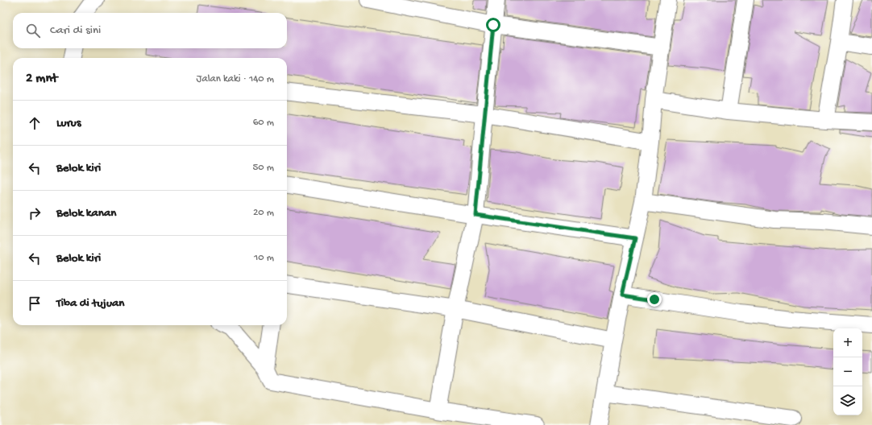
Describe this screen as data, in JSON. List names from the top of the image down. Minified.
{"page":{"search":"Cari di sini","heading":["2 mnt","Jalan kaki · 140 m"],"list":[["Lurus","60 m"],["Belok kiri","50 m"],["Belok kanan","20 m"],["Belok kiri","10 m"],"Tiba di tujuan"],"map_buttons":["+","−"]}}
